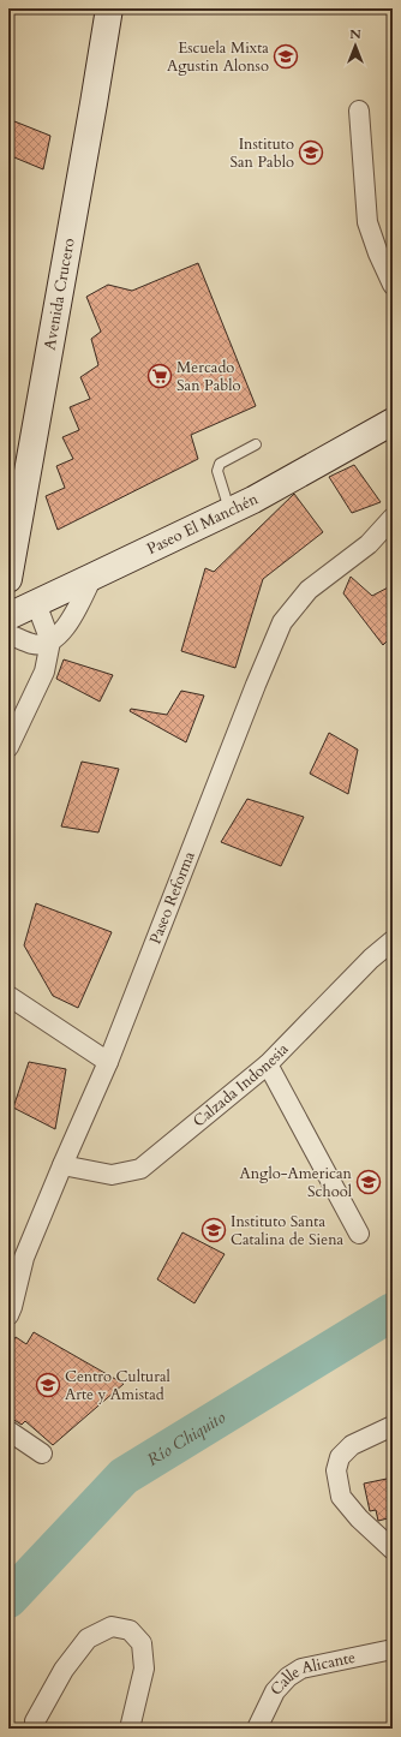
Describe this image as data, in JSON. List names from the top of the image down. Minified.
{"streets":{"street":["Avenida Crucero","Paseo El Manchén","Paseo Reforma","Calzada Indonesia","Calle Alicante"]},"crossings":[["Paseo Reforma","Calzada Indonesia"]],"water":["Río Chiquito"],"places":{"school or university":["Escuela Mixta Agustin Alonso","Instituto San Pablo","Anglo-American School","Instituto Santa Catalina de Siena","Centro Cultural Arte y Amistad"],"supermarket":["Mercado San Pablo"]},"north":"top"}
